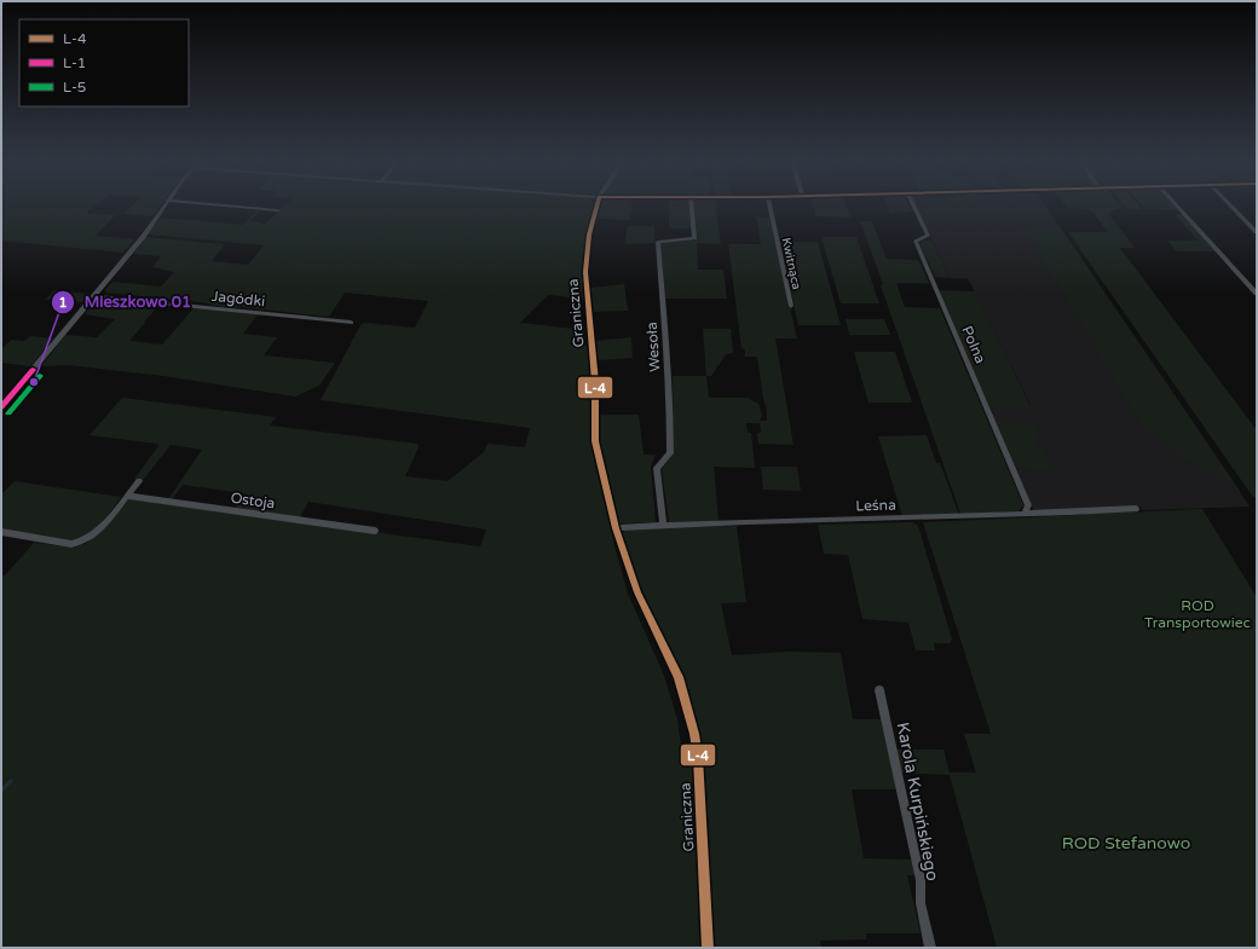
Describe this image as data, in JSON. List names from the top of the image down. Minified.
{"streets":{"street":["Kwitnąca","Jagódki","Graniczna","Polna","Wesoła","Ostoja","Leśna","Karola Kurpińskiego"]},"crossings":[["Graniczna","Leśna"],["Polna","Leśna"],["Wesoła","Leśna"]],"parks":["ROD Transportowiec","ROD Stefanowo"],"places":["Mieszkowo 01"],"lines":["transit line L-4","transit line L-1","transit line L-5"],"legend":["L-4","L-1","L-5"]}
